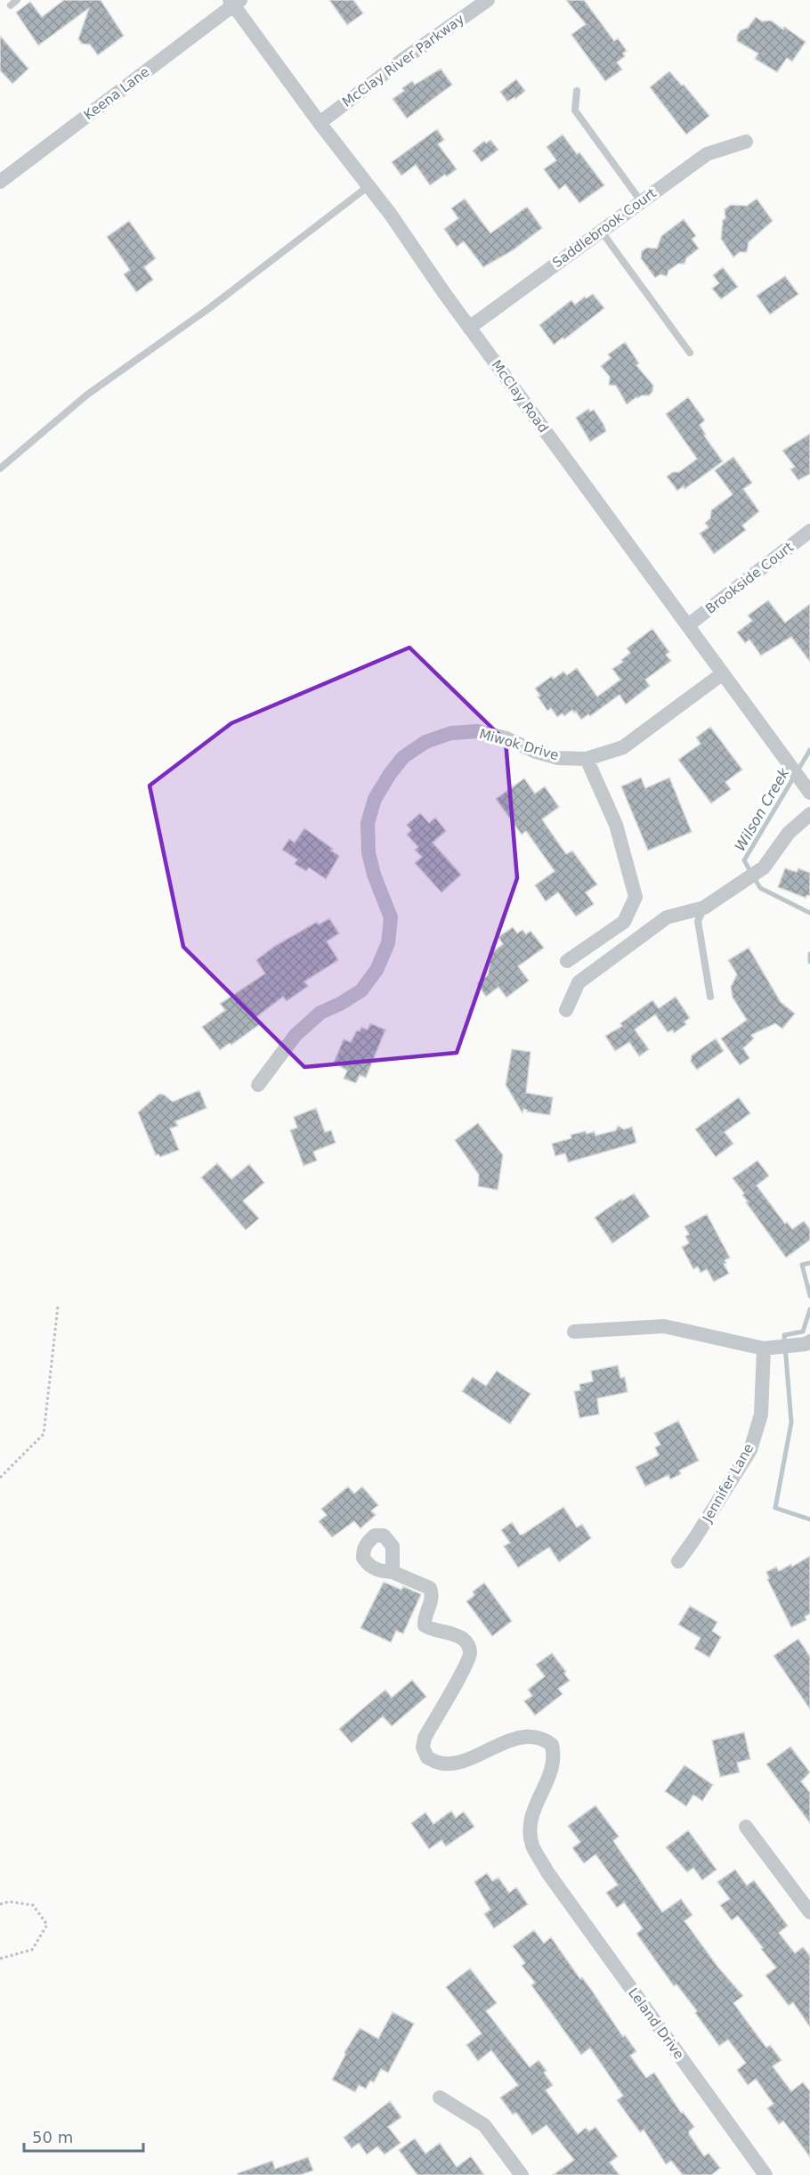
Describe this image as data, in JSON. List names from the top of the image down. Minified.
{"streets":{"street":["McClay River Parkway","Keena Lane","Saddlebrook Court","McClay Road","Brookside Court","Miwok Drive","Jennifer Lane","Leland Drive"]},"crossings":[["McClay River Parkway","McClay Road"],["Keena Lane","McClay Road"],["Saddlebrook Court","McClay Road"],["McClay Road","Brookside Court"],["McClay Road","Miwok Drive"]],"water":["Wilson Creek"],"scale_bar":"50 m"}
